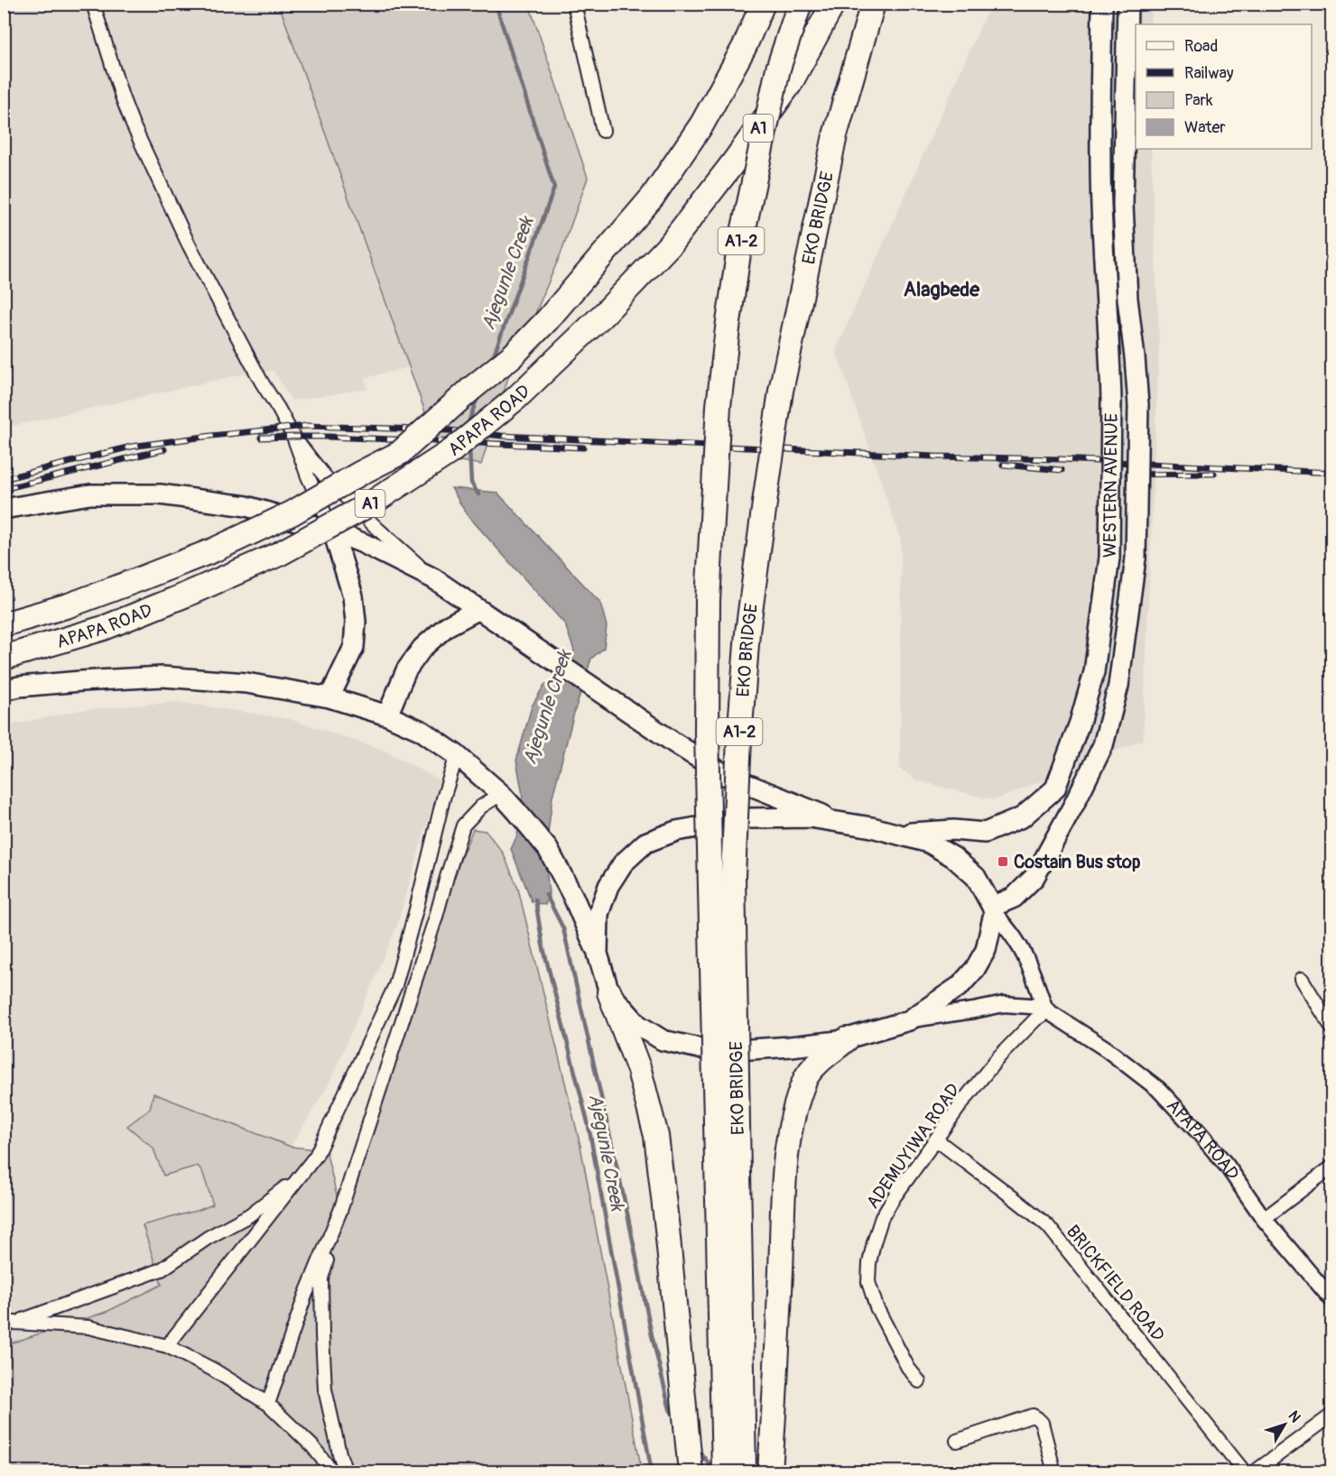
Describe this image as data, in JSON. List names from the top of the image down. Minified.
{"streets":{"highway":["A1","EKO BRIDGE","A1-2","APAPA ROAD"],"main road":["WESTERN AVENUE"],"street":["ADEMUYIWA ROAD","BRICKFIELD ROAD"]},"crossings":[["APAPA ROAD","ADEMUYIWA ROAD"],["ADEMUYIWA ROAD","BRICKFIELD ROAD"]],"districts":["Alagbede"],"water":["Ajegunle Creek"],"places":{"transit":["Costain Bus stop"]},"legend":["Road","Railway","Park","Water"],"north":"top right"}
